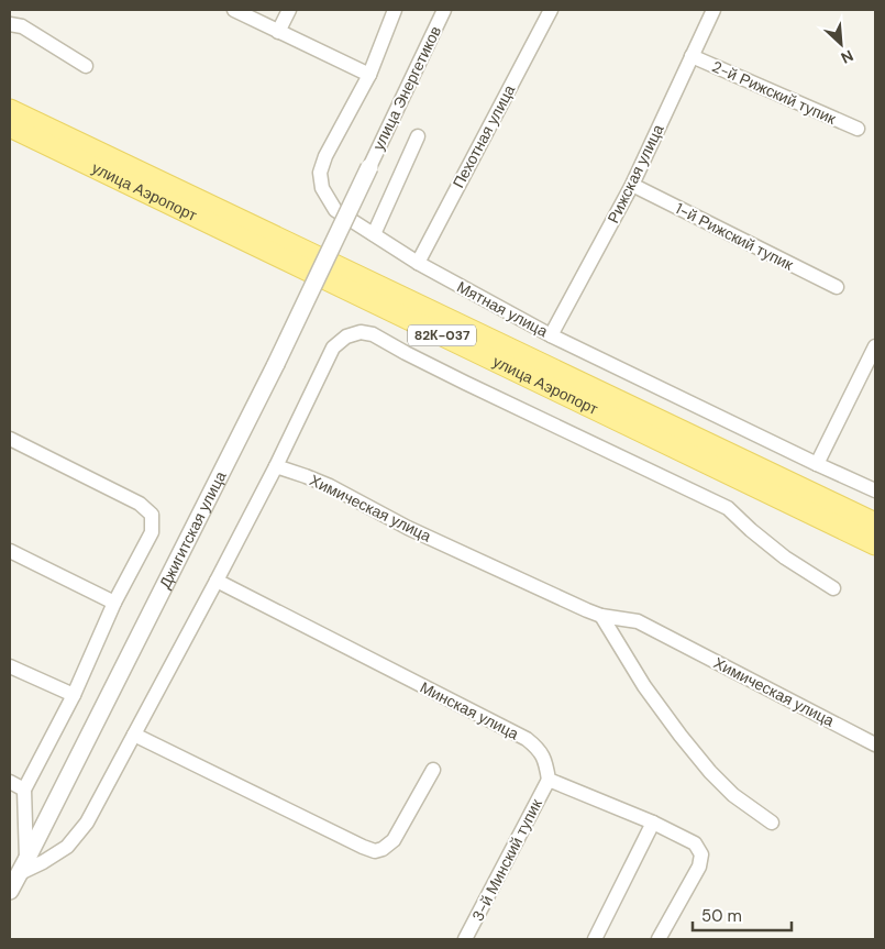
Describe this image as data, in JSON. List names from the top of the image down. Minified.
{"streets":{"main road":["улица Аэропорт","82К-037"],"street":["улица Энергетиков","2-й Рижский тупик","Пехотная улица","Рижская улица","1-й Рижский тупик","Мятная улица","Химическая улица","Джигитская улица","Минская улица","3-й Минский тупик"]},"crossings":[["улица Энергетиков","Джигитская улица"],["2-й Рижский тупик","Рижская улица"],["Пехотная улица","Мятная улица"],["Рижская улица","1-й Рижский тупик"],["Рижская улица","Мятная улица"],["Минская улица","3-й Минский тупик"]],"scale_bar":"50 m","north":"bottom right"}
